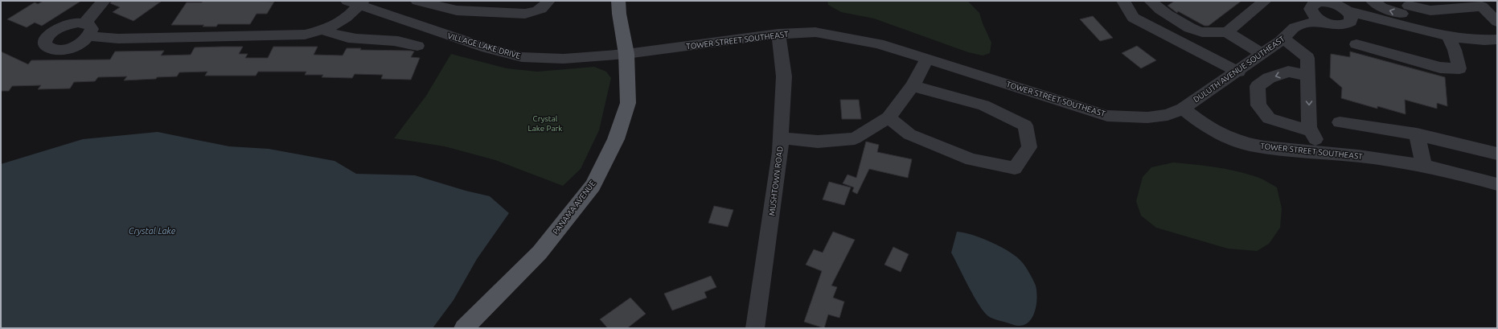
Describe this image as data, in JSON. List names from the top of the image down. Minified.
{"streets":{"main road":["PANAMA AVENUE"],"street":["TOWER STREET SOUTHEAST","VILLAGE LAKE DRIVE","DULUTH AVENUE SOUTHEAST","MUSHTOWN ROAD"]},"crossings":[["TOWER STREET SOUTHEAST","VILLAGE LAKE DRIVE"],["TOWER STREET SOUTHEAST","DULUTH AVENUE SOUTHEAST"],["TOWER STREET SOUTHEAST","MUSHTOWN ROAD"],["TOWER STREET SOUTHEAST","PANAMA AVENUE"],["VILLAGE LAKE DRIVE","PANAMA AVENUE"]],"water":["Crystal Lake"],"parks":["Crystal Lake Park"]}
